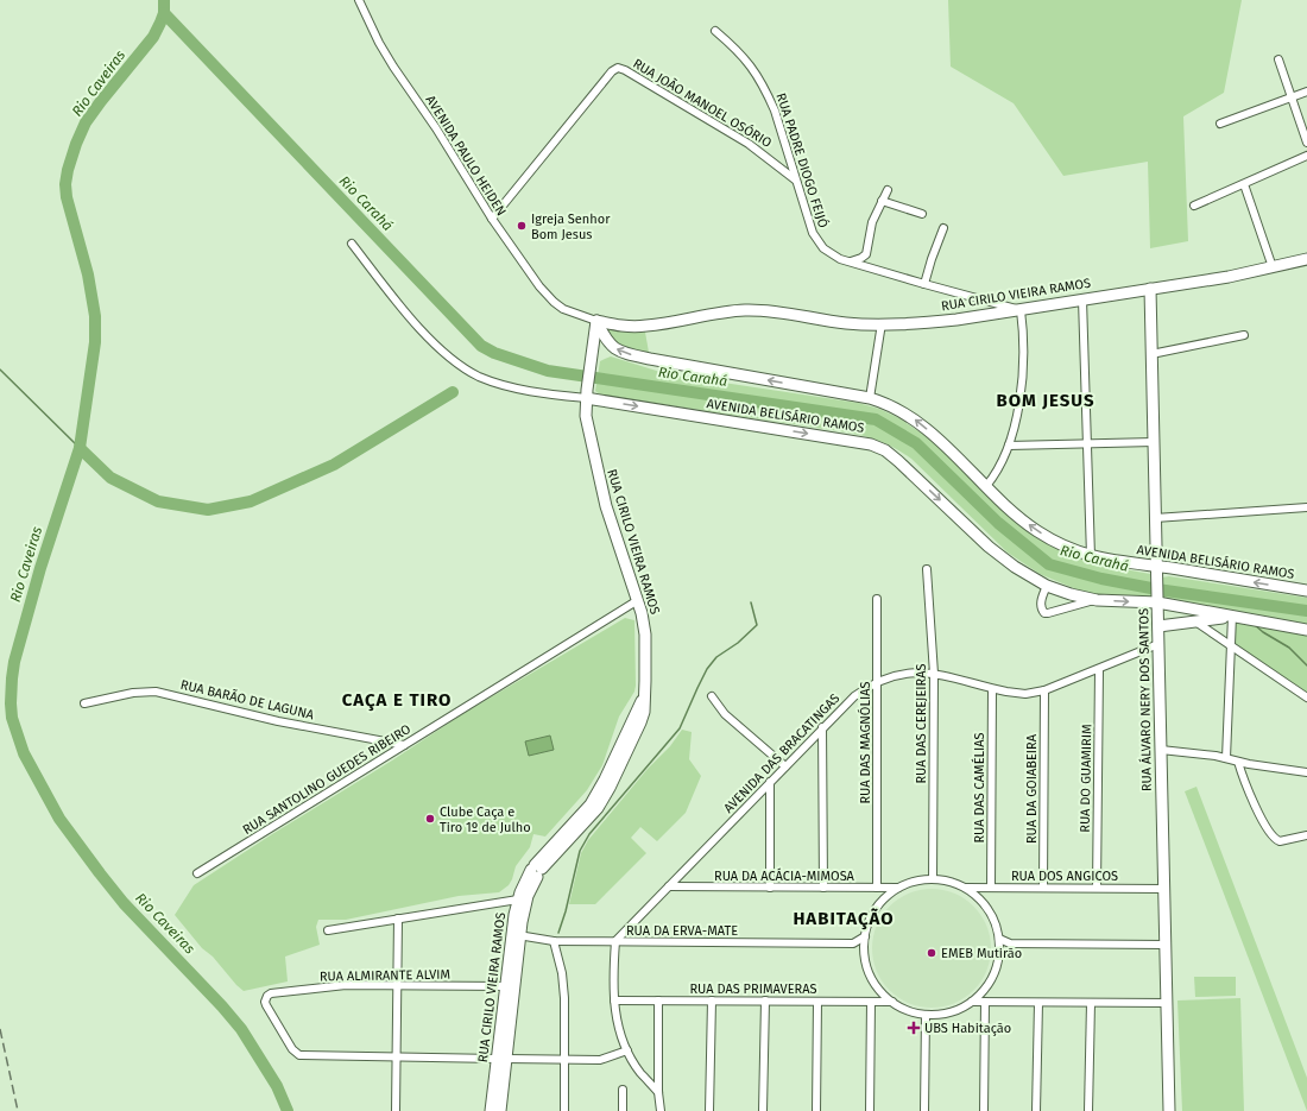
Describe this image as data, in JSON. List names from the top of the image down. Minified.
{"streets":{"main road":["RUA CIRILO VIEIRA RAMOS","AVENIDA BELISÁRIO RAMOS","RUA ÁLVARO NERY DOS SANTOS"],"street":["RUA JOÃO MANOEL OSÓRIO","AVENIDA PAULO HEIDEN","RUA PADRE DIOGO FEIJÓ","RUA BARÃO DE LAGUNA","RUA DAS CEREJEIRAS","RUA DAS MAGNÓLIAS","AVENIDA DAS BRACATINGAS","RUA DO GUAMIRIM","RUA SANTOLINO GUEDES RIBEIRO","RUA DAS CAMÉLIAS","RUA DA GOIABEIRA","RUA DA ACÁCIA-MIMOSA","RUA DOS ANGICOS","RUA DA ERVA-MATE","RUA ALMIRANTE ALVIM","RUA DAS PRIMAVERAS"]},"crossings":[["RUA JOÃO MANOEL OSÓRIO","AVENIDA PAULO HEIDEN"],["RUA JOÃO MANOEL OSÓRIO","RUA PADRE DIOGO FEIJÓ"],["AVENIDA PAULO HEIDEN","RUA CIRILO VIEIRA RAMOS"],["AVENIDA PAULO HEIDEN","AVENIDA BELISÁRIO RAMOS"],["RUA PADRE DIOGO FEIJÓ","RUA CIRILO VIEIRA RAMOS"],["RUA CIRILO VIEIRA RAMOS","AVENIDA BELISÁRIO RAMOS"],["RUA CIRILO VIEIRA RAMOS","RUA ÁLVARO NERY DOS SANTOS"],["RUA CIRILO VIEIRA RAMOS","RUA SANTOLINO GUEDES RIBEIRO"],["RUA CIRILO VIEIRA RAMOS","RUA DA ERVA-MATE"],["RUA CIRILO VIEIRA RAMOS","RUA ALMIRANTE ALVIM"],["AVENIDA BELISÁRIO RAMOS","RUA ÁLVARO NERY DOS SANTOS"],["RUA BARÃO DE LAGUNA","RUA SANTOLINO GUEDES RIBEIRO"],["RUA ÁLVARO NERY DOS SANTOS","AVENIDA DAS BRACATINGAS"],["RUA ÁLVARO NERY DOS SANTOS","RUA DOS ANGICOS"],["RUA DAS CEREJEIRAS","AVENIDA DAS BRACATINGAS"],["RUA DAS CEREJEIRAS","RUA DA ACÁCIA-MIMOSA"],["RUA DAS CEREJEIRAS","RUA DOS ANGICOS"],["RUA DAS CEREJEIRAS","RUA DAS PRIMAVERAS"],["RUA DAS MAGNÓLIAS","AVENIDA DAS BRACATINGAS"],["RUA DAS MAGNÓLIAS","RUA DA ACÁCIA-MIMOSA"],["AVENIDA DAS BRACATINGAS","RUA DO GUAMIRIM"],["AVENIDA DAS BRACATINGAS","RUA DAS CAMÉLIAS"],["AVENIDA DAS BRACATINGAS","RUA DA GOIABEIRA"],["AVENIDA DAS BRACATINGAS","RUA DA ACÁCIA-MIMOSA"],["AVENIDA DAS BRACATINGAS","RUA DA ERVA-MATE"],["RUA DO GUAMIRIM","RUA DOS ANGICOS"],["RUA DAS CAMÉLIAS","RUA DOS ANGICOS"],["RUA DA GOIABEIRA","RUA DOS ANGICOS"],["RUA DA ACÁCIA-MIMOSA","RUA DOS ANGICOS"],["RUA DA ACÁCIA-MIMOSA","RUA DAS PRIMAVERAS"],["RUA DOS ANGICOS","RUA DAS PRIMAVERAS"]],"districts":["BOM JESUS","CAÇA E TIRO","HABITAÇÃO"],"water":["Rio Caveiras","Rio Carahá"],"places":{"other":["Igreja Senhor Bom Jesus","Clube Caça e Tiro 1º de Julho","EMEB Mutirão"],"health":["UBS Habitação"]}}
